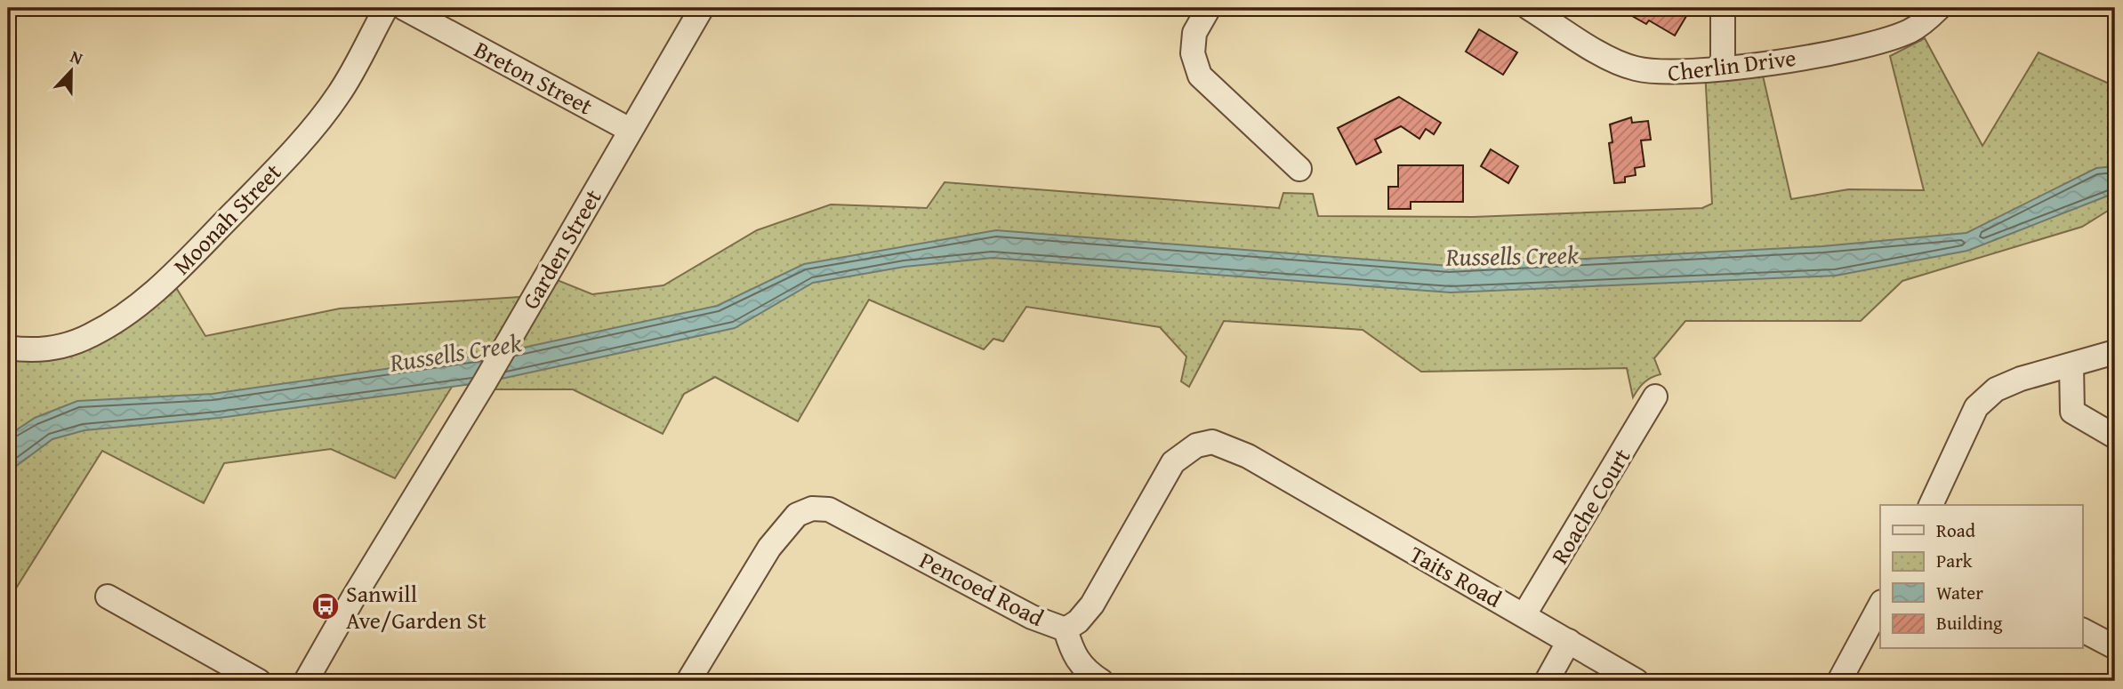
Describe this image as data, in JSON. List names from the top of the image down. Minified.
{"streets":{"street":["Cherlin Drive","Breton Street","Moonah Street","Garden Street","Roache Court","Taits Road","Pencoed Road"]},"crossings":[["Breton Street","Garden Street"],["Roache Court","Taits Road"],["Taits Road","Pencoed Road"]],"water":["Russells Creek"],"places":{"bus stop":["Sanwill Ave/Garden St"]},"legend":["Road","Park","Water","Building"],"north":"top"}
